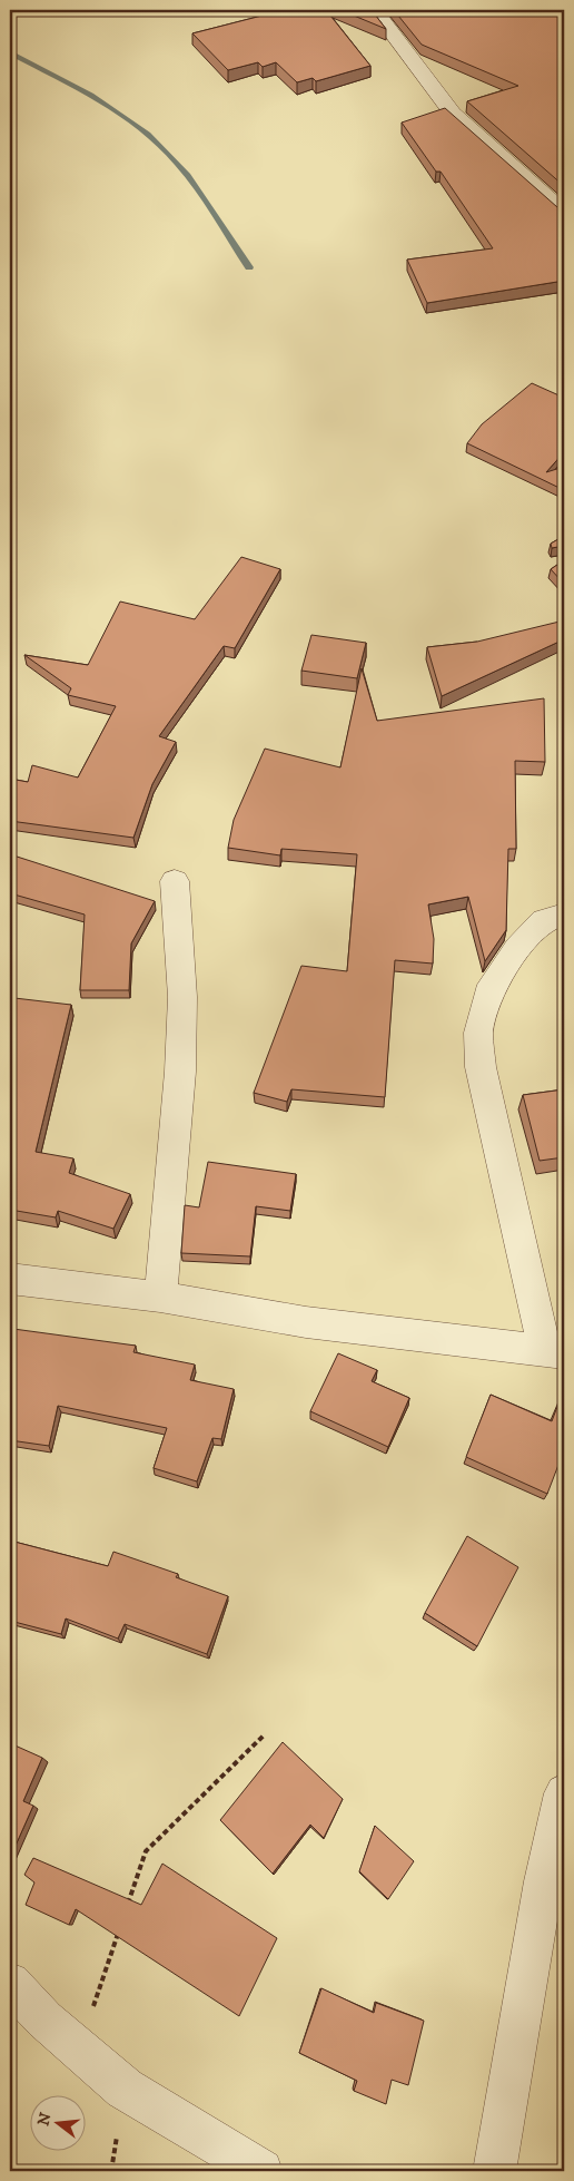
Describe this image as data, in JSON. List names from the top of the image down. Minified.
{"north":"left"}
